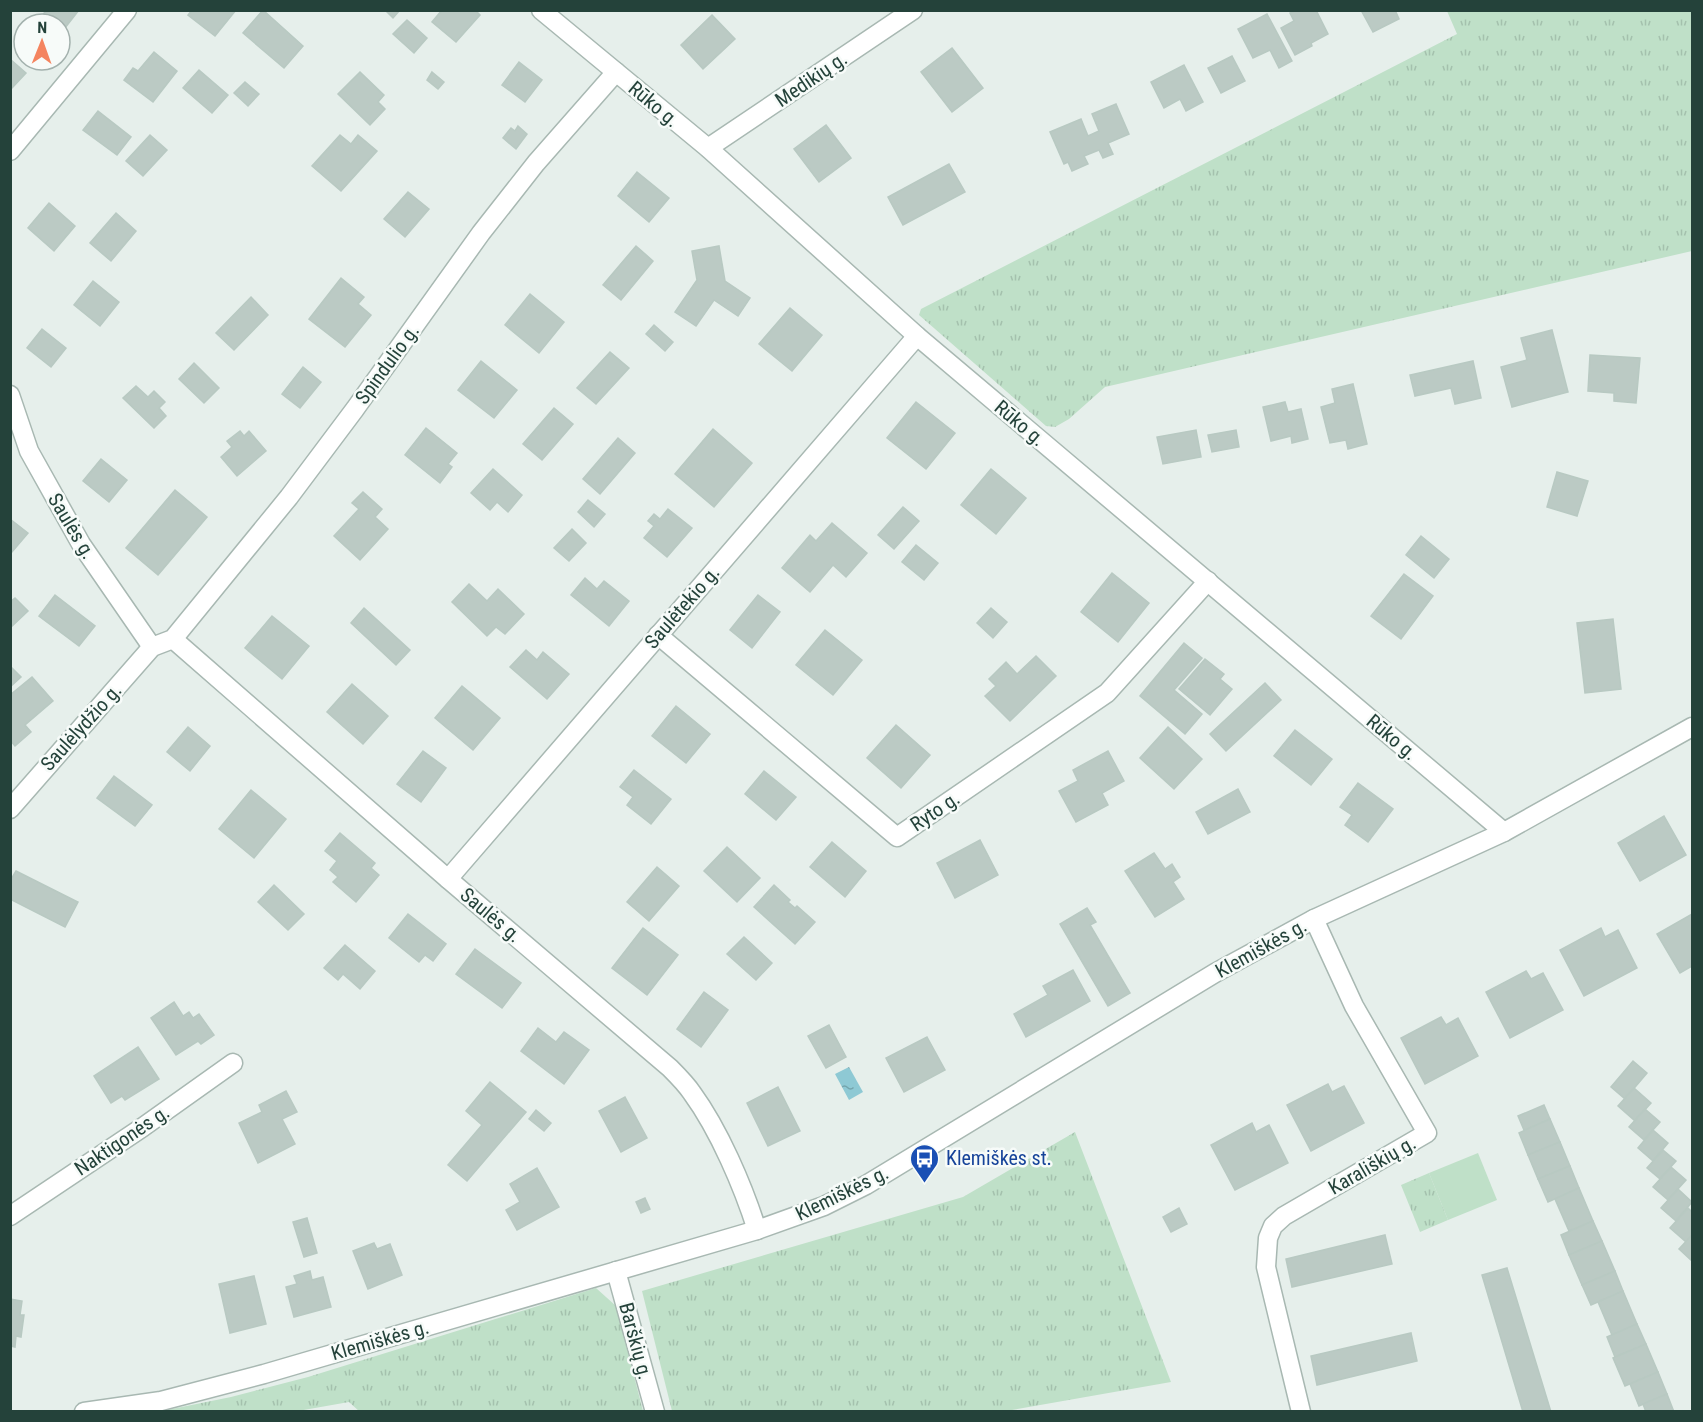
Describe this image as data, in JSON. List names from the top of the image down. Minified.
{"streets":{"street":["Medikių g.","Rūko g.","Spindulio g.","Saulės g.","Saulėtekio g.","Saulėlydžio g.","Ryto g.","Klemiškės g.","Naktigonės g.","Karališkių g.","Barškių g."]},"crossings":[["Medikių g.","Rūko g."],["Rūko g.","Spindulio g."],["Rūko g.","Saulėtekio g."],["Rūko g.","Ryto g."],["Rūko g.","Klemiškės g."],["Spindulio g.","Saulės g."],["Saulės g.","Saulėtekio g."],["Saulės g.","Saulėlydžio g."],["Saulės g.","Klemiškės g."],["Saulėtekio g.","Ryto g."],["Klemiškės g.","Karališkių g."],["Klemiškės g.","Barškių g."]],"places":{"bus stop":["Klemiškės st."]},"north":"top"}
